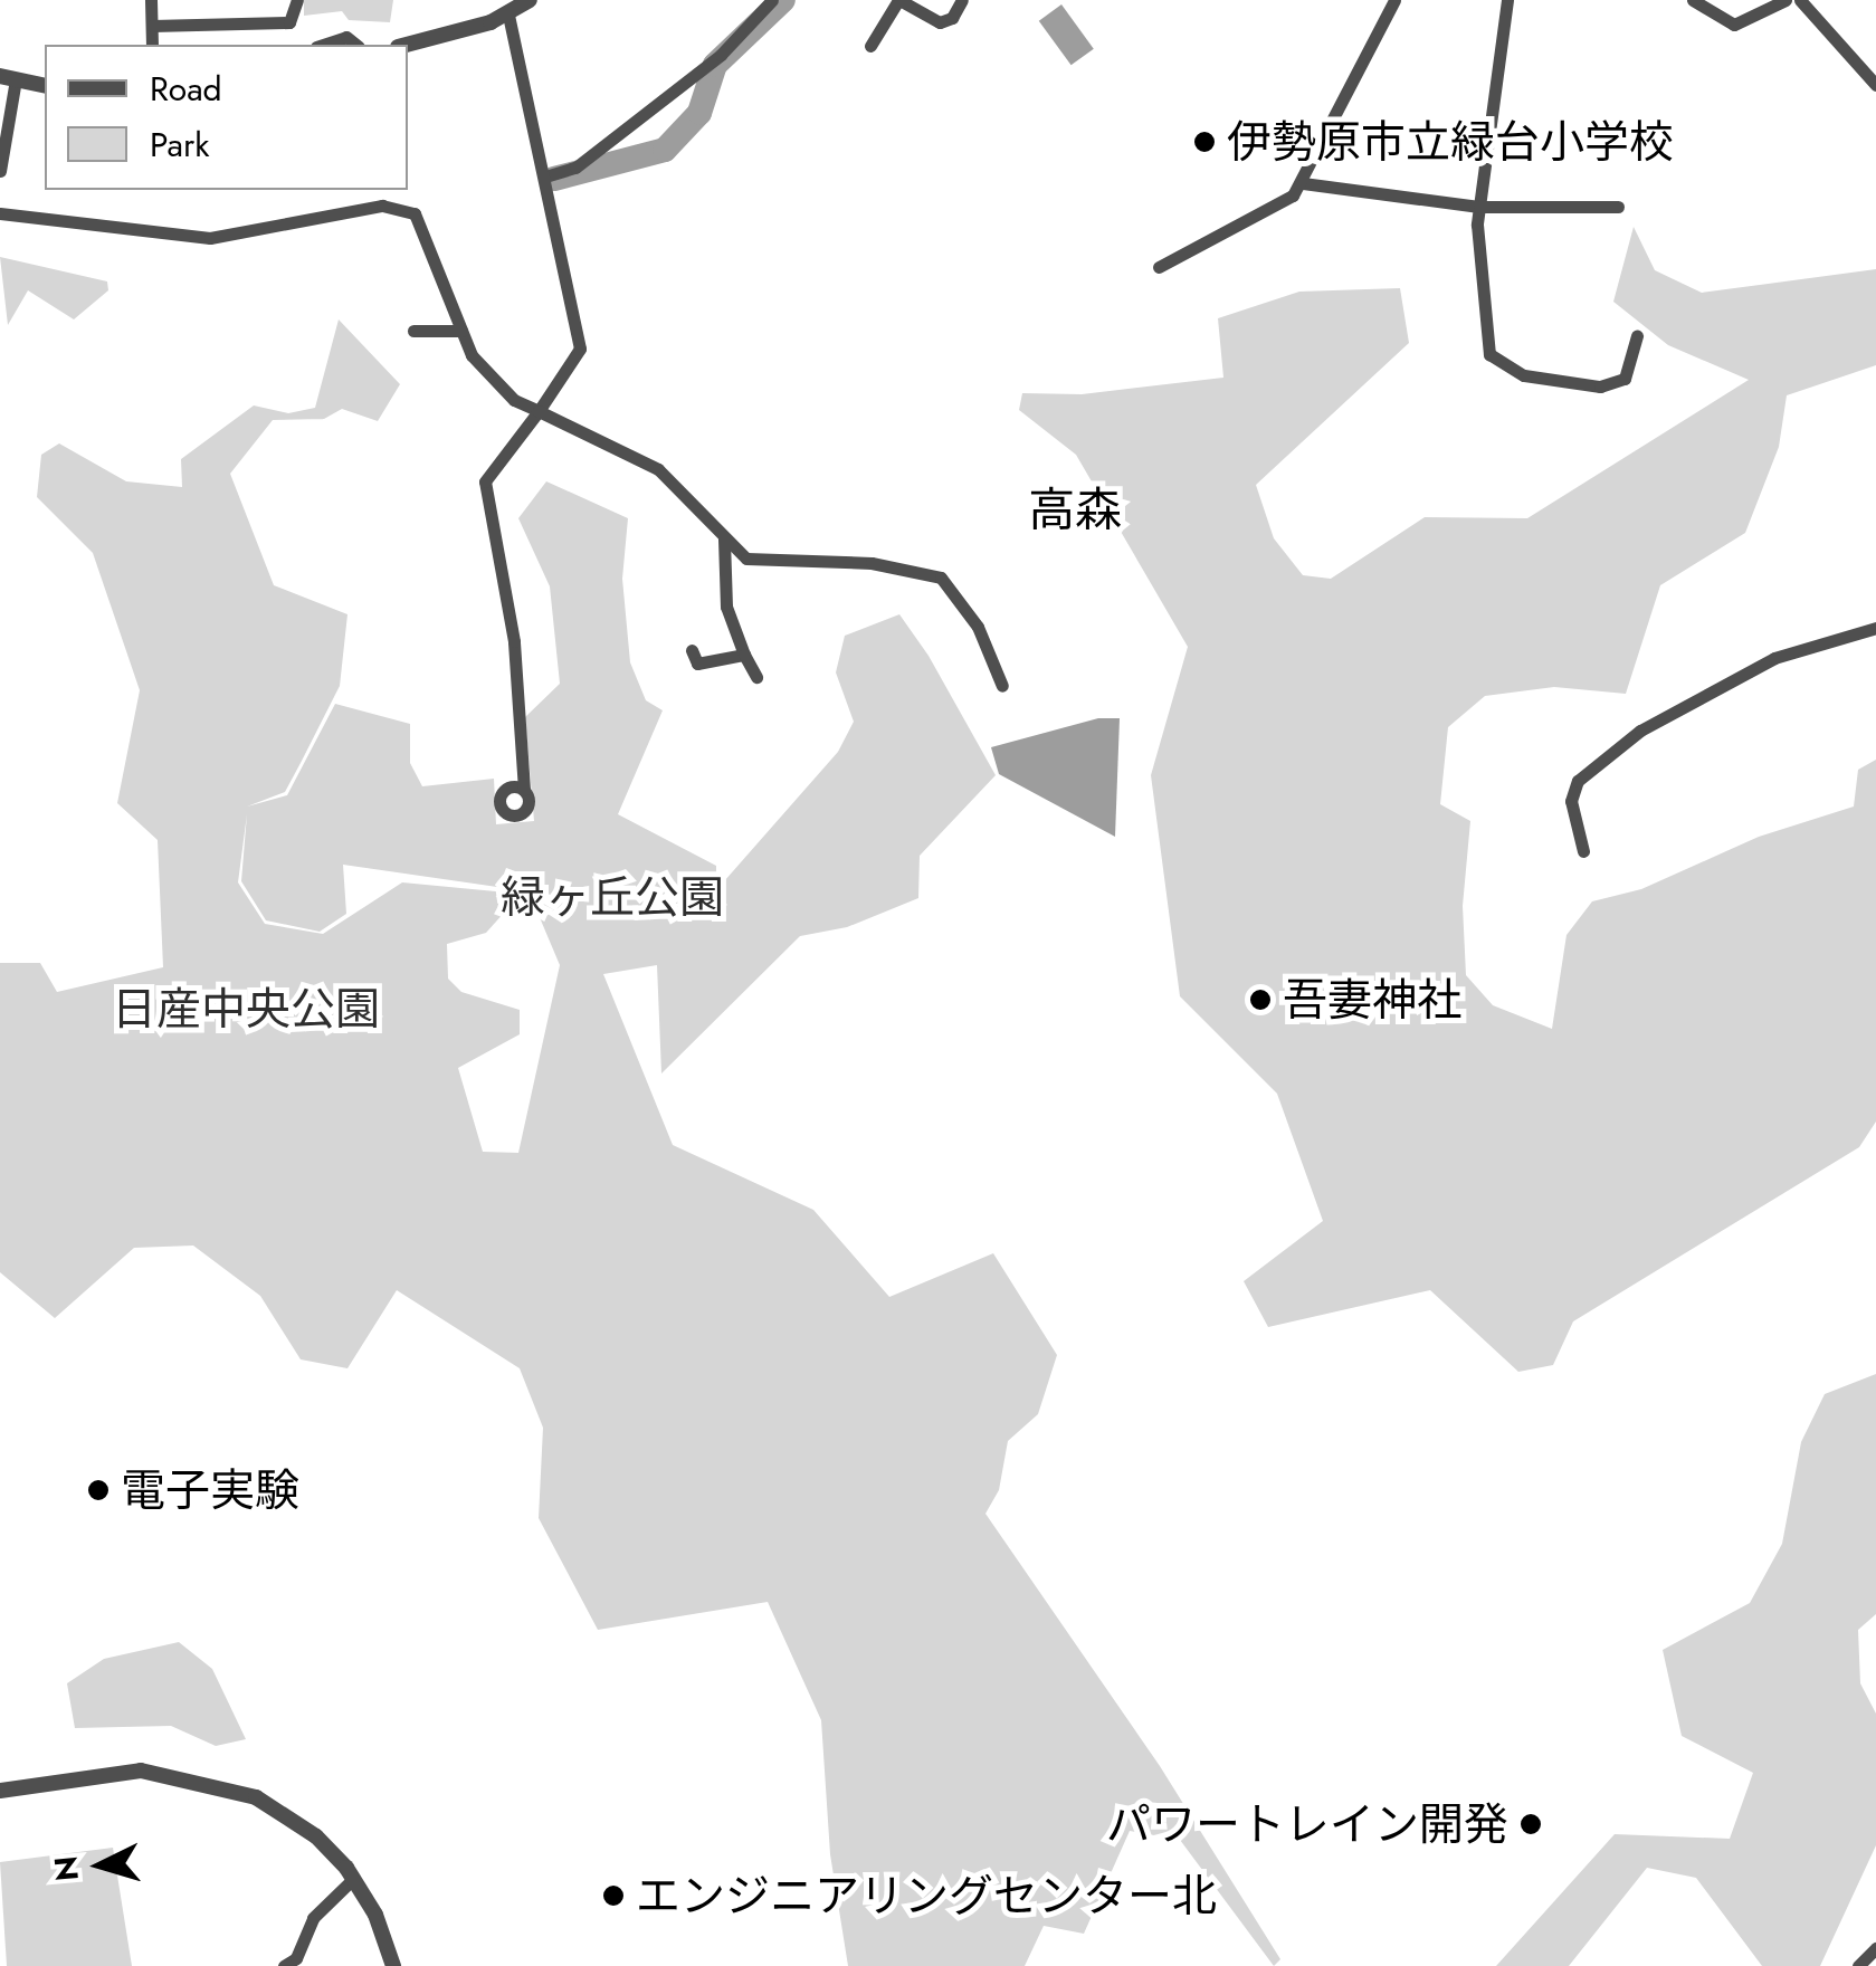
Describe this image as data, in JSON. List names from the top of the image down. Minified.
{"districts":["高森"],"parks":["緑ヶ丘公園","日産中央公園"],"places":["伊勢原市立緑台小学校","吾妻神社","電子実験","パワートレイン開発","エンジニアリングセンター北"],"legend":["Road","Park"],"north":"left"}
